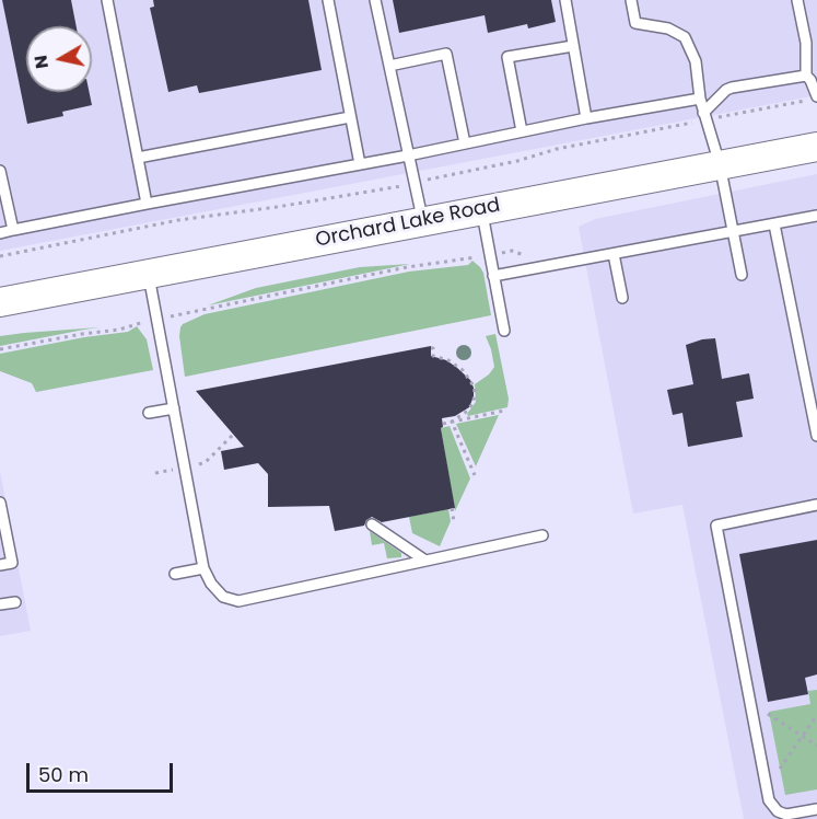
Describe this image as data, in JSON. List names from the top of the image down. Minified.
{"streets":{"main road":["Orchard Lake Road"]},"scale_bar":"50 m","north":"left"}
